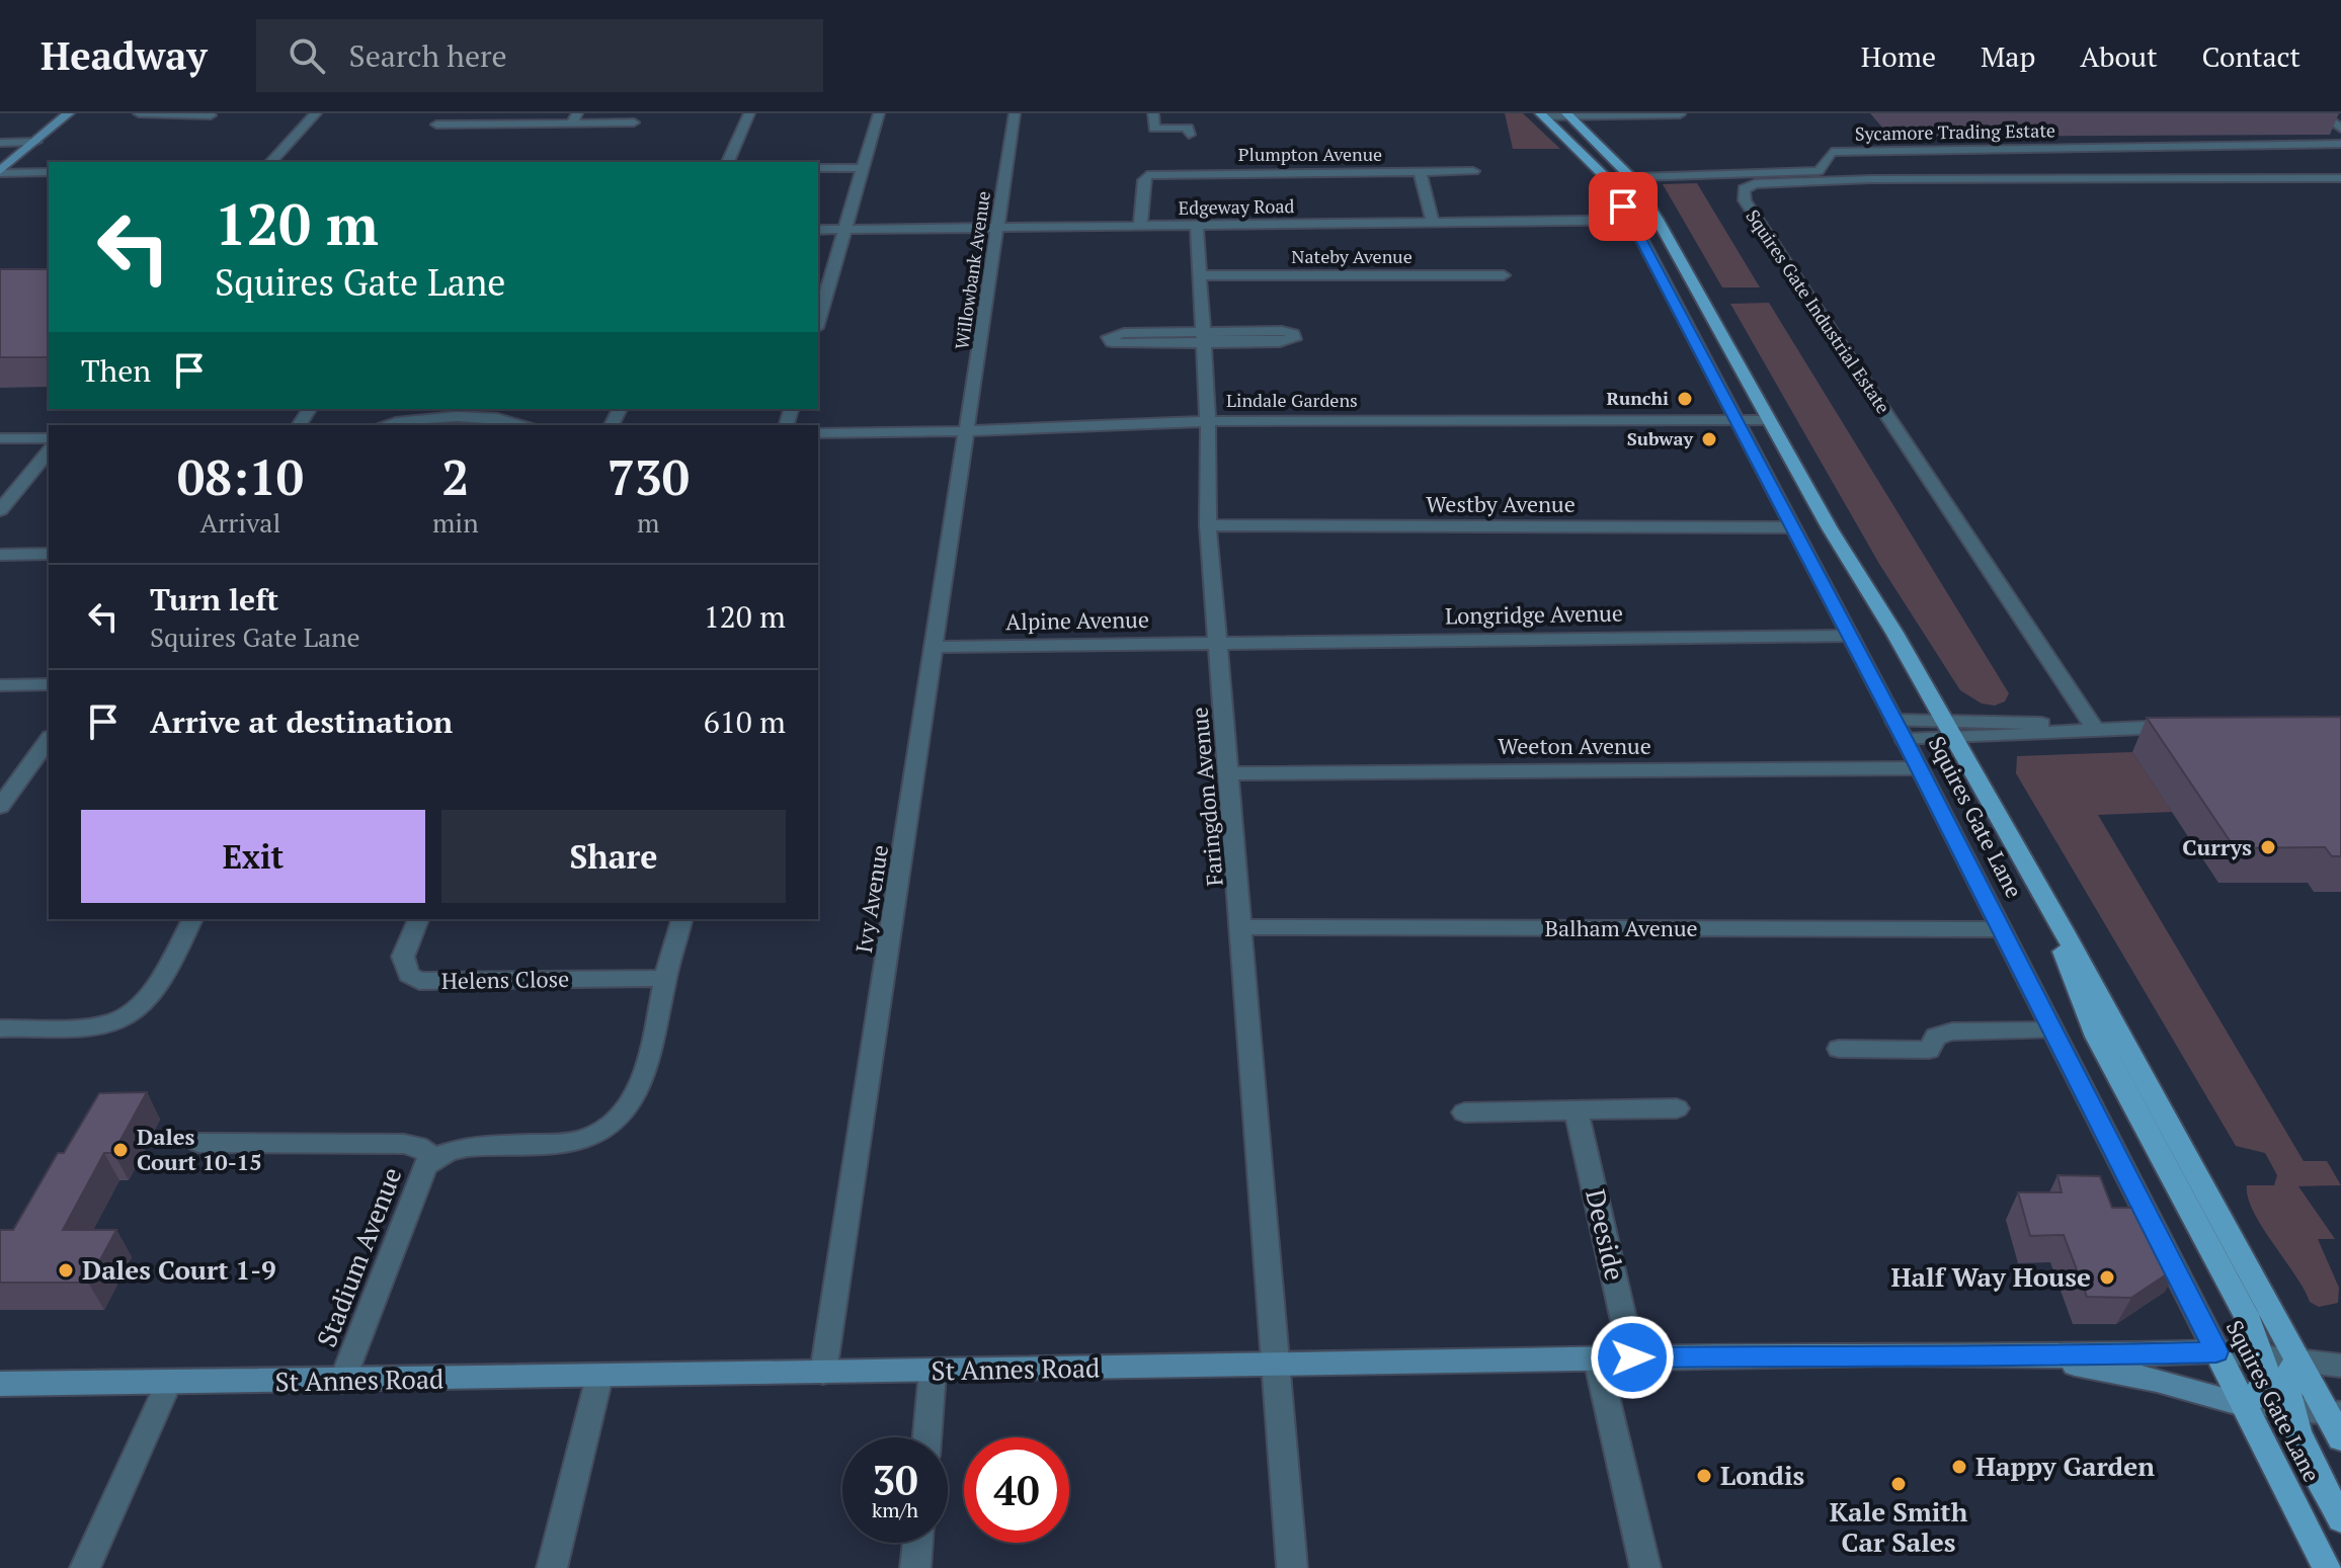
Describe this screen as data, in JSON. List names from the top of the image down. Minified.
{"streets":{"main road":["Squires Gate Lane"],"street":["Sycamore Trading Estate","Plumpton Avenue","Edgeway Road","Nateby Avenue","Willowbank Avenue","Squires Gate Industrial Estate","Lindale Gardens","Westby Avenue","Longridge Avenue","Alpine Avenue","Weeton Avenue","Faringdon Avenue","Ivy Avenue","Balham Avenue","Helens Close","Deeside","Stadium Avenue","St Annes Road"]},"crossings":[["Sycamore Trading Estate","Squires Gate Lane"],["Plumpton Avenue","Edgeway Road"],["Edgeway Road","Willowbank Avenue"],["Edgeway Road","Faringdon Avenue"],["Edgeway Road","Squires Gate Lane"],["Nateby Avenue","Faringdon Avenue"],["Willowbank Avenue","Lindale Gardens"],["Willowbank Avenue","Ivy Avenue"],["Lindale Gardens","Faringdon Avenue"],["Lindale Gardens","Squires Gate Lane"],["Lindale Gardens","Ivy Avenue"],["Westby Avenue","Faringdon Avenue"],["Westby Avenue","Squires Gate Lane"],["Longridge Avenue","Alpine Avenue"],["Longridge Avenue","Faringdon Avenue"],["Longridge Avenue","Squires Gate Lane"],["Alpine Avenue","Faringdon Avenue"],["Alpine Avenue","Ivy Avenue"],["Weeton Avenue","Faringdon Avenue"],["Weeton Avenue","Squires Gate Lane"],["Faringdon Avenue","Balham Avenue"],["Faringdon Avenue","St Annes Road"],["Squires Gate Lane","Balham Avenue"],["Squires Gate Lane","St Annes Road"],["Ivy Avenue","St Annes Road"],["Helens Close","Stadium Avenue"],["Deeside","St Annes Road"],["Stadium Avenue","St Annes Road"]],"places":["Runchi","Subway","Currys","Dales Court 10-15","Dales Court 1-9","Half Way House","Happy Garden","Londis","Kale Smith Car Sales"],"page":{"header":"Headway","search":"Search here","nav":["Home","Map","About","Contact"],"turn":["120 m","Squires Gate Lane"],"then":"Then","eta":["08:10","Arrival","2","min","730","m"],"list":[{"name":"Turn left","note":"Squires Gate Lane","value":"120 m"},{"name":"Arrive at destination","value":"610 m"}],"buttons":["Exit","Share"],"speed":"30 km/h","limit":"40"}}
